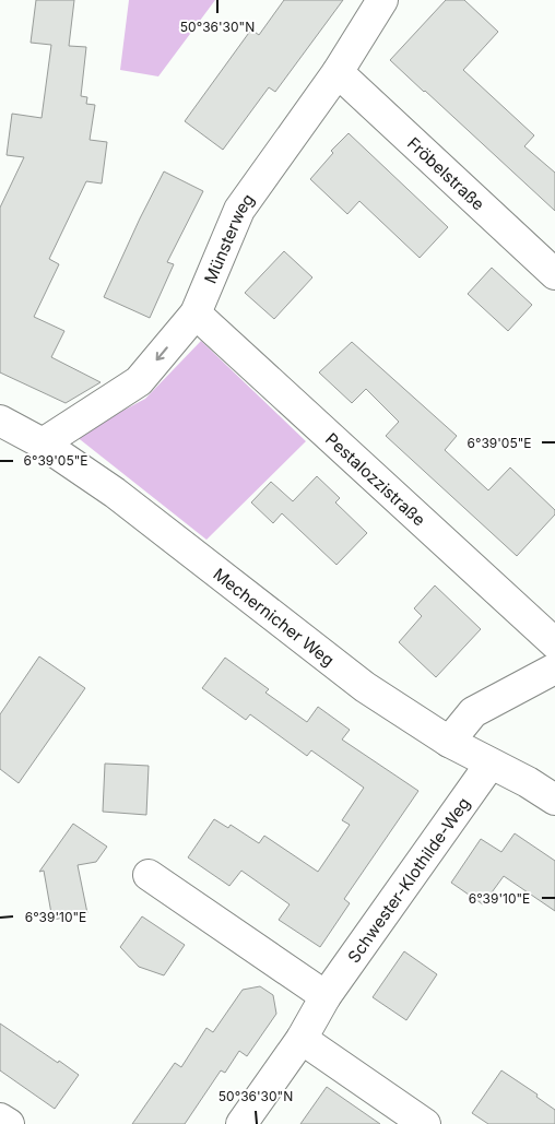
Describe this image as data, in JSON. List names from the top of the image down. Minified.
{"streets":{"street":["Fröbelstraße","Münsterweg","Pestalozzistraße","Mechernicher Weg","Schwester-Klothilde-Weg"]},"crossings":[["Fröbelstraße","Münsterweg"],["Münsterweg","Pestalozzistraße"],["Münsterweg","Mechernicher Weg"],["Mechernicher Weg","Schwester-Klothilde-Weg"]],"one_way":["Münsterweg"],"coordinates":["50°36'30\"N","6°39'05\"E","6°39'10\"E"]}
